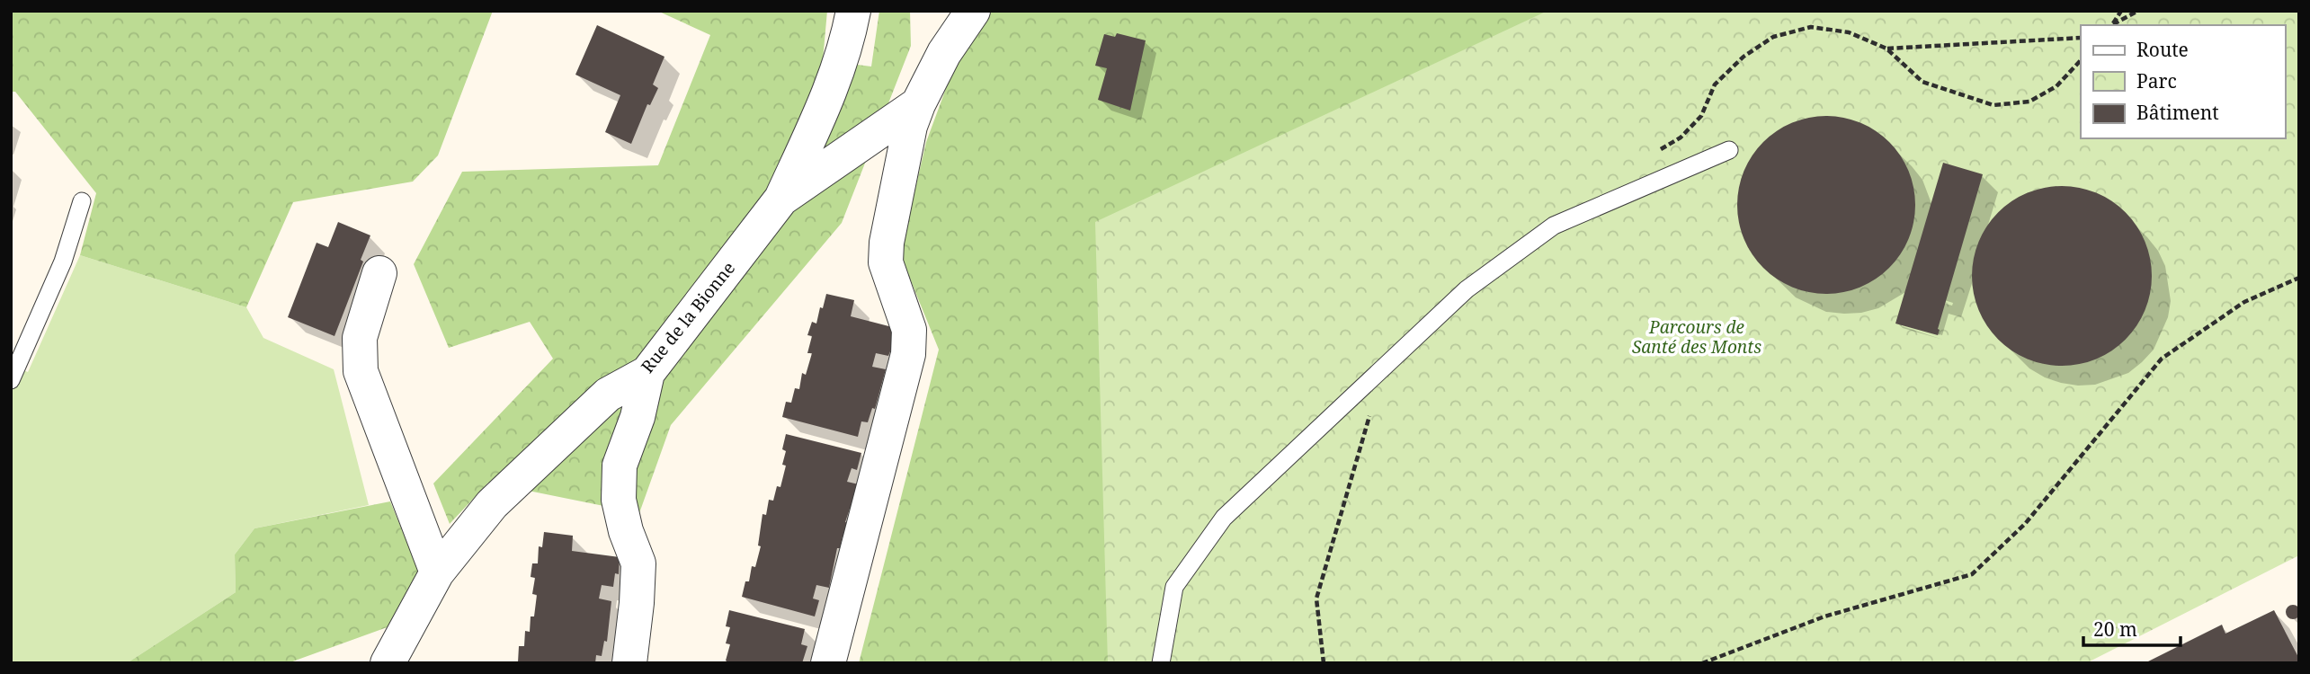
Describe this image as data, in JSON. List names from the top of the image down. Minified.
{"streets":{"street":["Rue de la Bionne"]},"parks":["Parcours de Santé des Monts"],"legend":["Route","Parc","Bâtiment"],"scale_bar":"20 m"}
